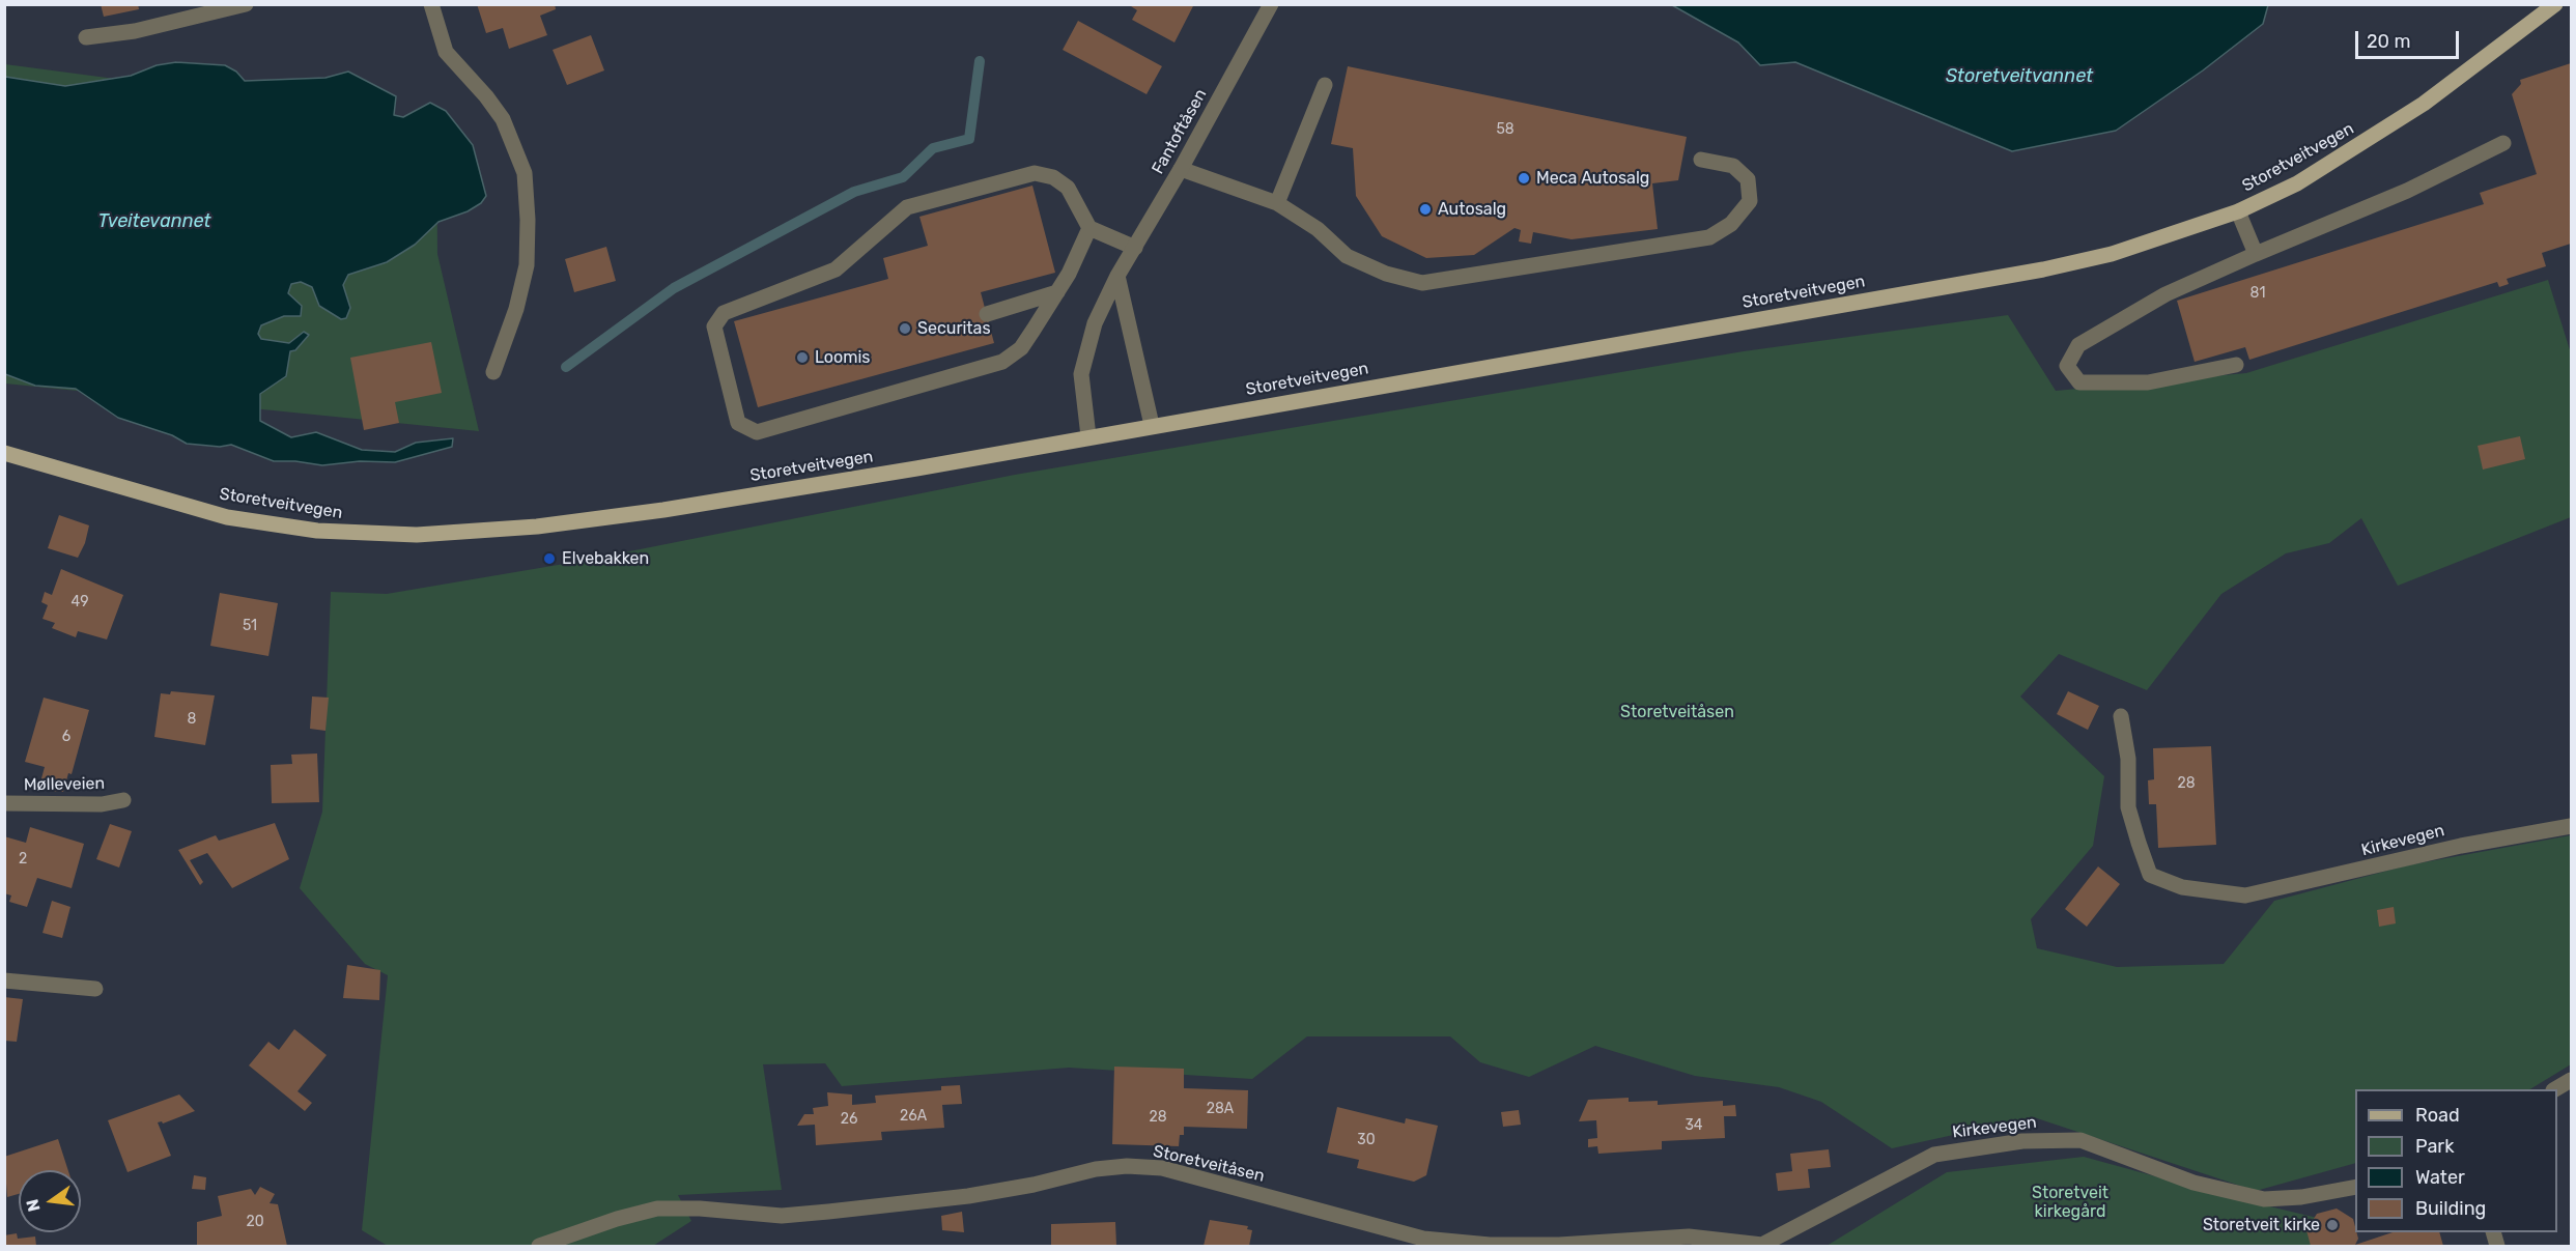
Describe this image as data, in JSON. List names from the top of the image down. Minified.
{"streets":{"main road":["Storetveitvegen"],"street":["Fantoftåsen","Mølleveien","Kirkevegen","Storetveitåsen"]},"crossings":[["Fantoftåsen","Storetveitvegen"],["Kirkevegen","Storetveitåsen"]],"water":["Storetveitvannet","Tveitevannet"],"parks":["Storetveitåsen","Storetveit kirkegård"],"places":["Meca Autosalg","Autosalg","Securitas","Loomis","Elvebakken","Storetveit kirke"],"house_numbers":["58","81","49","51","8","6","28","2","28A","26A","28","26","34","30","20"],"legend":["Road","Park","Water","Building"],"scale_bar":"20 m","north":"left"}
